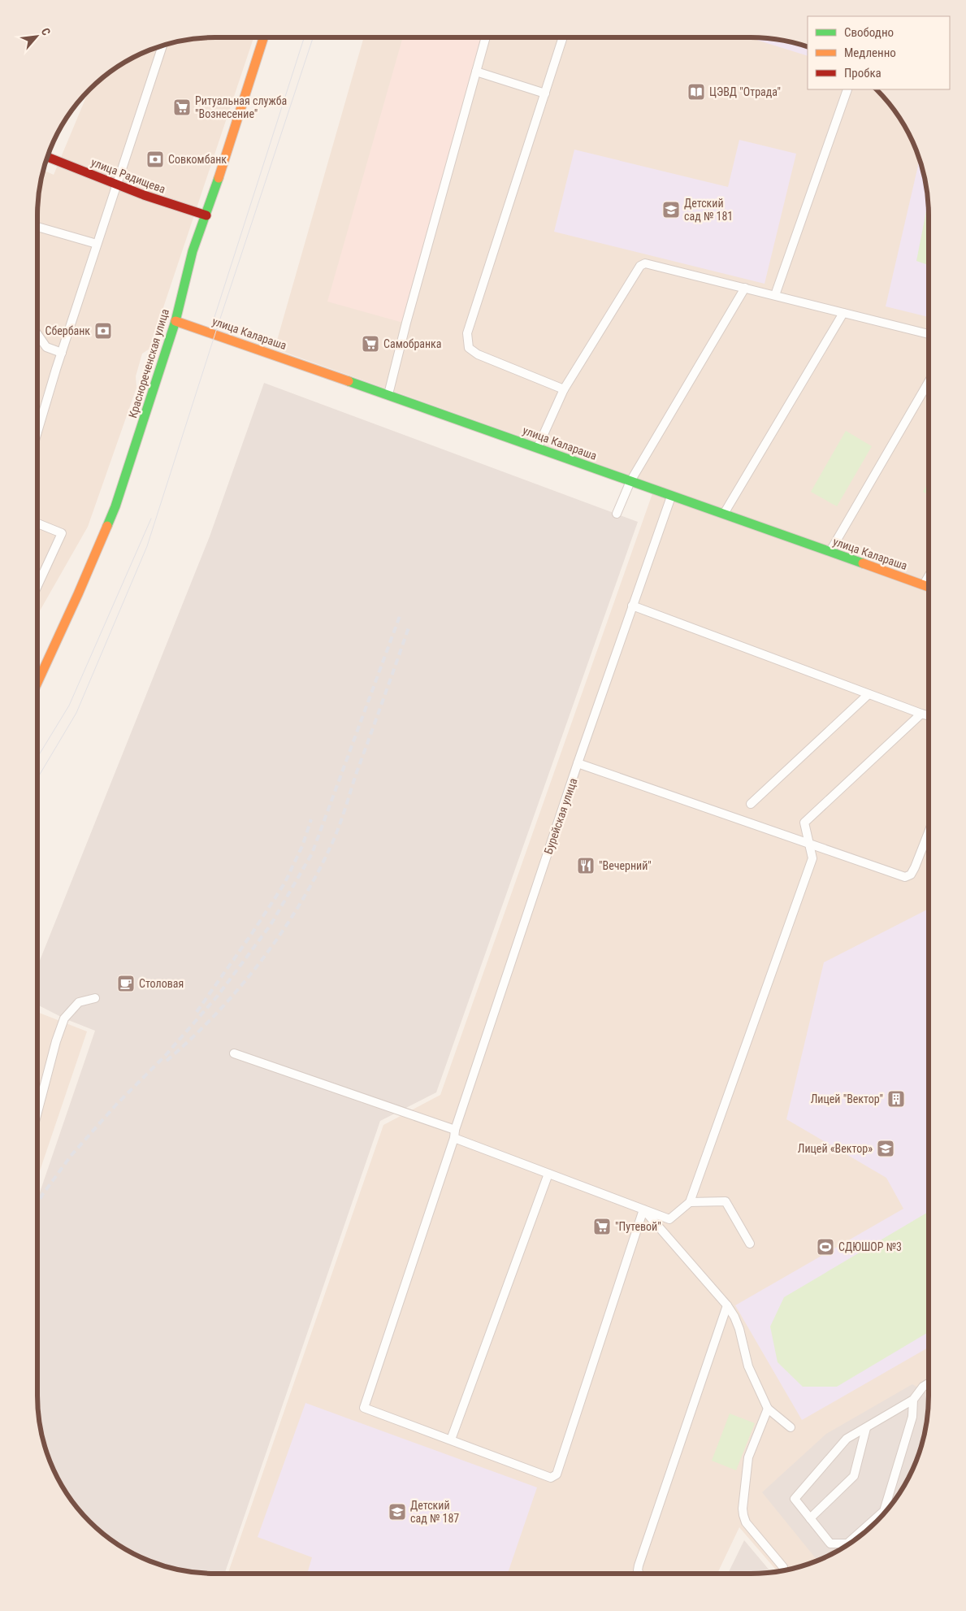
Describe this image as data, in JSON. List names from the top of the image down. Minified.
{"streets":{"street":["улица Радищева","улица Калараша","Краснореченская улица"],"lane":["Бурейская улица"]},"crossings":[["улица Радищева","Краснореченская улица"],["улица Калараша","Краснореченская улица"],["улица Калараша","Бурейская улица"]],"places":{"library":["ЦЭВД \"Отрада\""],"supermarket":["Ритуальная служба \"Вознесение\"","Самобранка","\"Путевой\""],"bank":["Совкомбанк","Сбербанк"],"school or university":["Детский сад № 181","Лицей «Вектор»","Детский сад № 187"],"restaurant":["\"Вечерний\""],"cafe":["Столовая"],"building":["Лицей \"Вектор\""],"sports":["СДЮШОР №3"]},"legend":["Свободно","Медленно","Пробка"],"north":"top right"}
